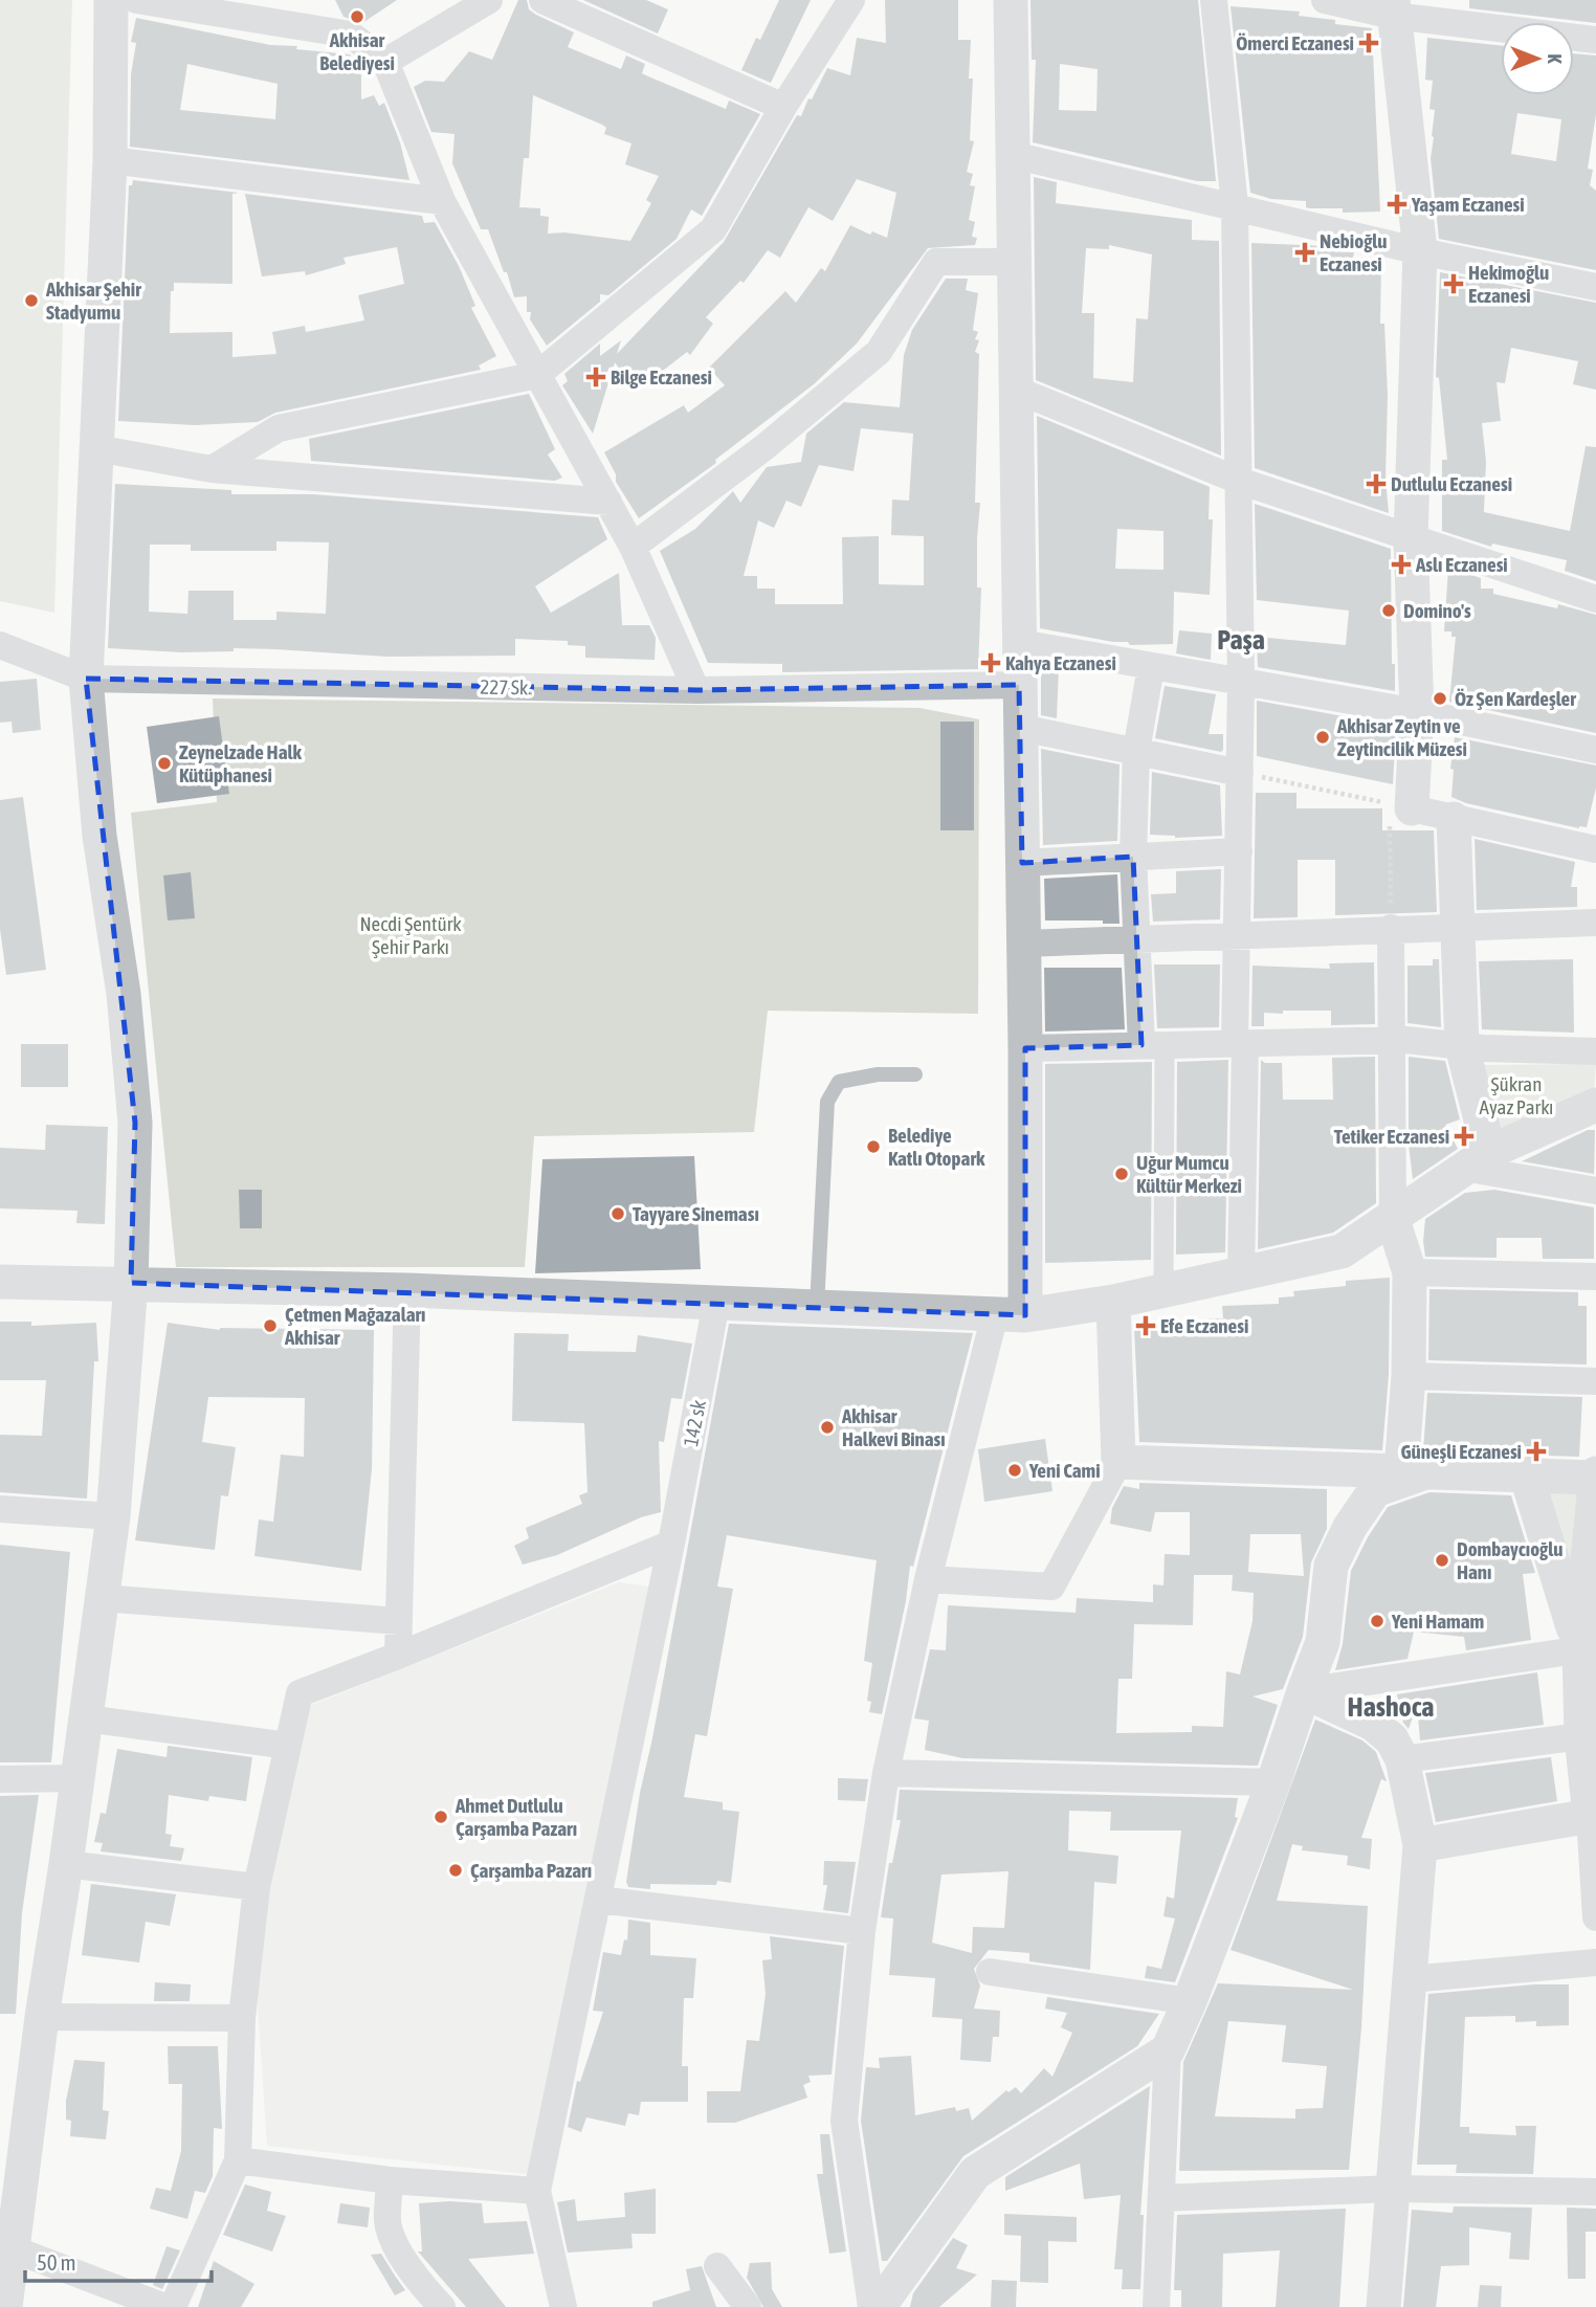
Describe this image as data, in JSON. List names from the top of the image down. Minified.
{"streets":{"street":["227 Sk.","142 sk"]},"districts":["Paşa","Hashoca"],"parks":["Necdi Şentürk Şehir Parkı","Şükran Ayaz Parkı"],"places":{"other":["Akhisar Belediyesi","Akhisar Şehir Stadyumu","Domino's","Öz Şen Kardeşler","Akhisar Zeytin ve Zeytincilik Müzesi","Zeynelzade Halk Kütüphanesi","Belediye Katlı Otopark","Uğur Mumcu Kültür Merkezi","Tayyare Sineması","Çetmen Mağazaları Akhisar","Akhisar Halkevi Binası","Yeni Cami","Dombaycıoğlu Hanı","Yeni Hamam","Ahmet Dutlulu Çarşamba Pazarı","Çarşamba Pazarı"],"health":["Ömerci Eczanesi","Yaşam Eczanesi","Nebioğlu Eczanesi","Hekimoğlu Eczanesi","Bilge Eczanesi","Dutlulu Eczanesi","Aslı Eczanesi","Kahya Eczanesi","Tetiker Eczanesi","Efe Eczanesi","Güneşli Eczanesi"]},"scale_bar":"50 m","north":"right"}
